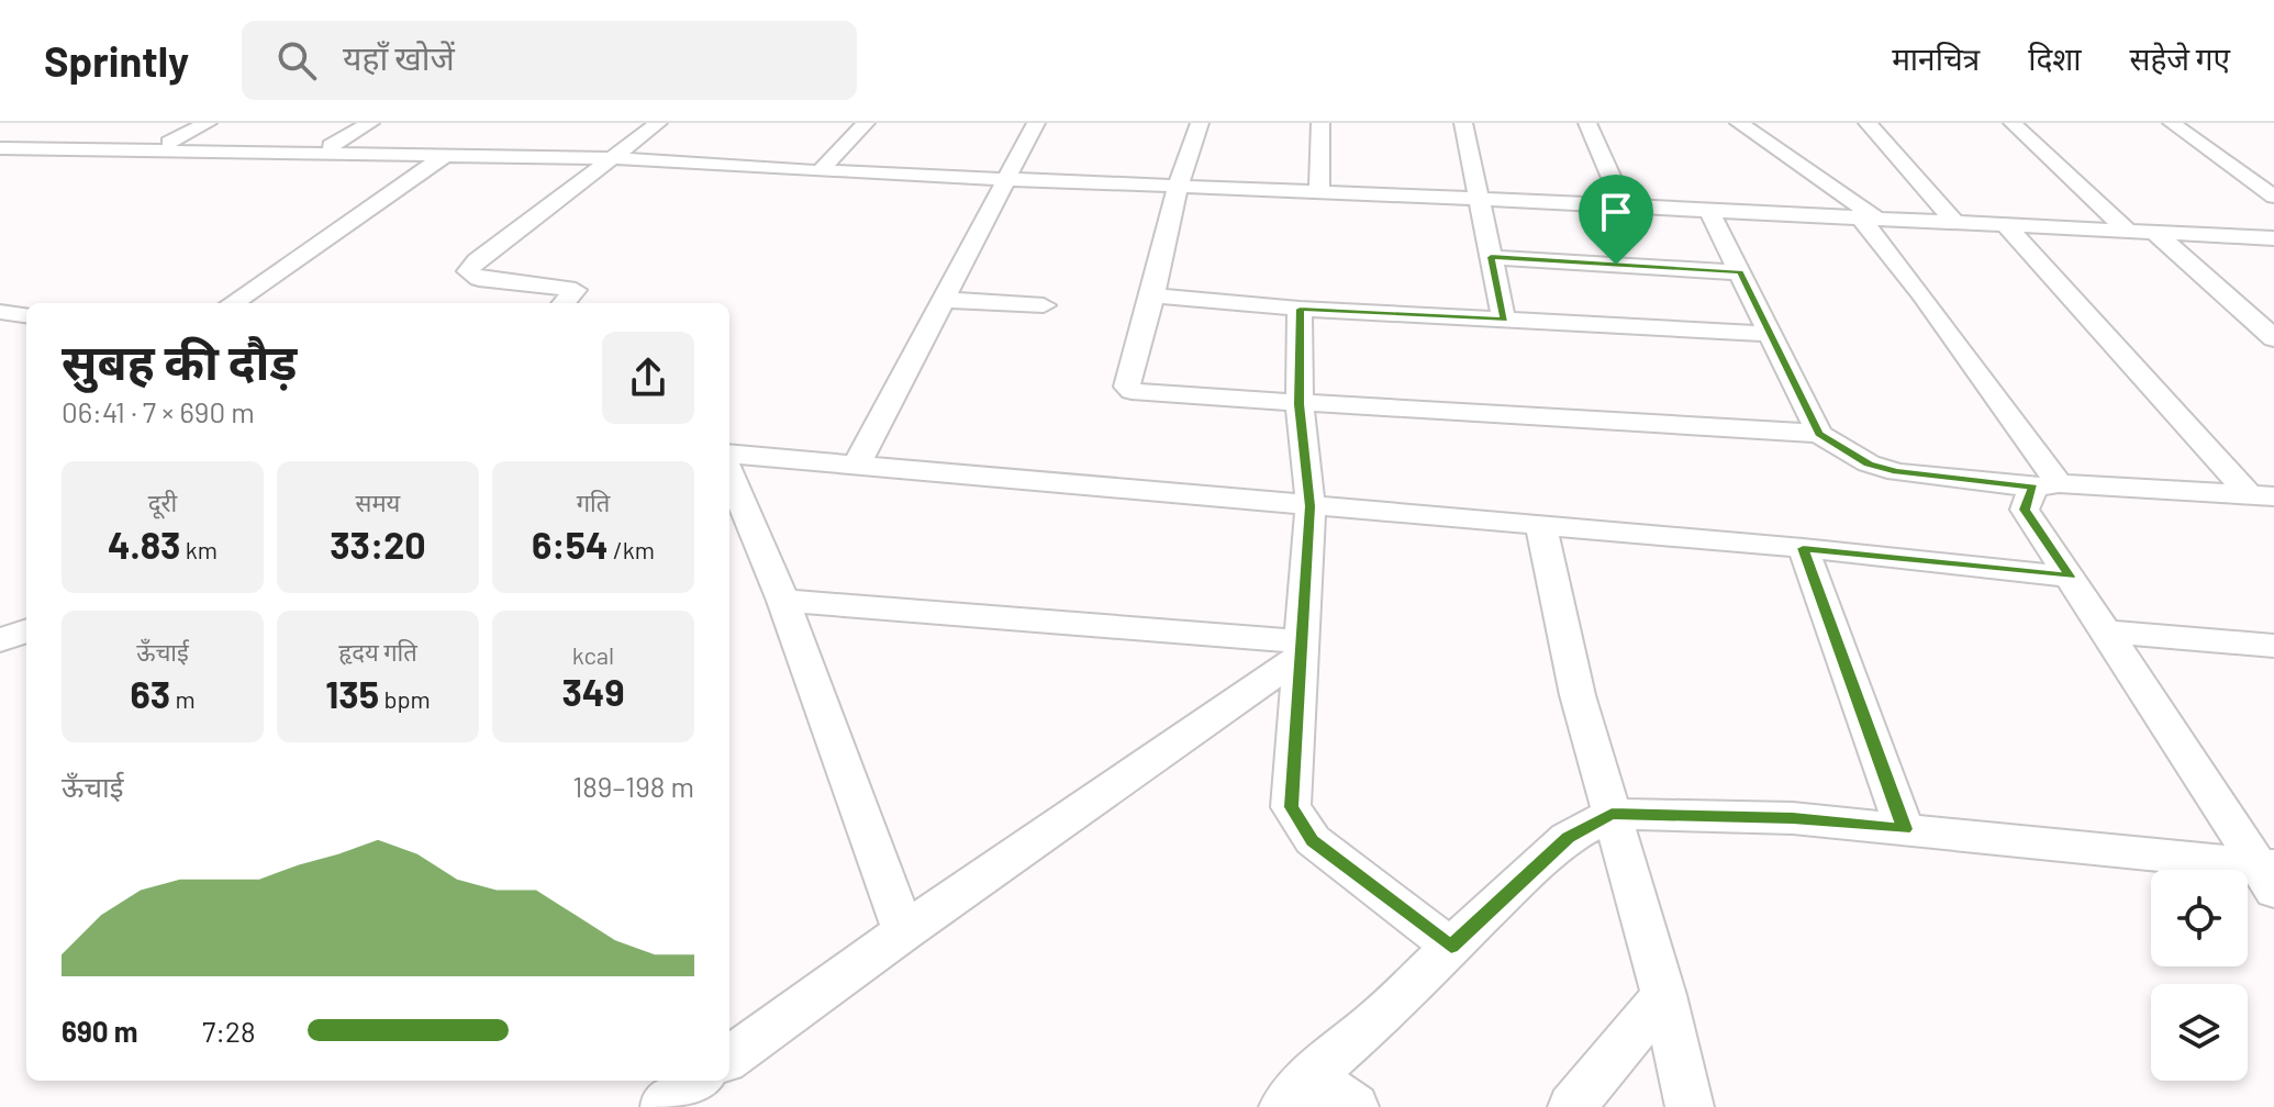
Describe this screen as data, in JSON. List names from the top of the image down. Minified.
{"page":{"header":"Sprintly","search":"यहाँ खोजें","nav":["मानचित्र","दिशा","सहेजे गए"],"heading":["सुबह की दौड़","06:41 · 7 × 690 m"],"stats":[["दूरी","4.83 km"],["समय","33:20"],["गति","6:54 /km"],["ऊँचाई","63 m"],["हृदय गति","135 bpm"],["kcal","349"]],"chart":["ऊँचाई","189–198 m"],"list":[{"name":"690 m","note":"7:28"}]}}
